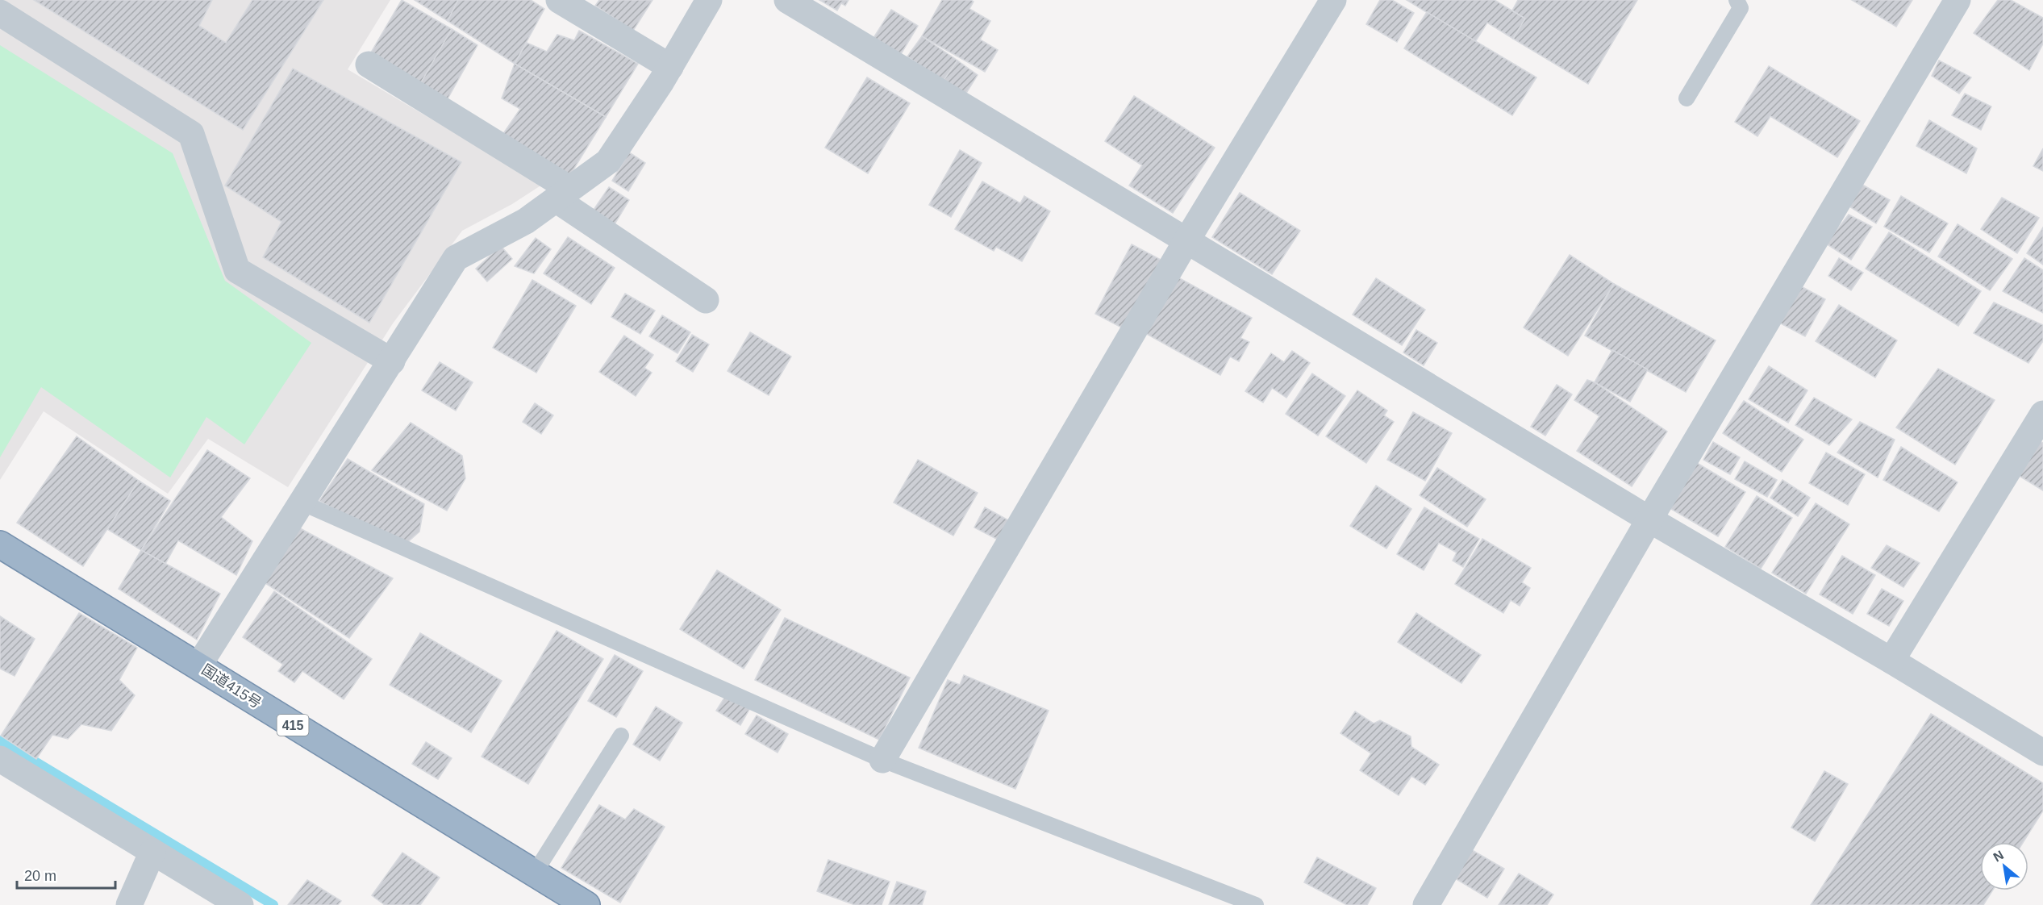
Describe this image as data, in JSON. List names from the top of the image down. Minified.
{"streets":{"highway":["国道415号","415"]},"scale_bar":"20 m","north":"top left"}
